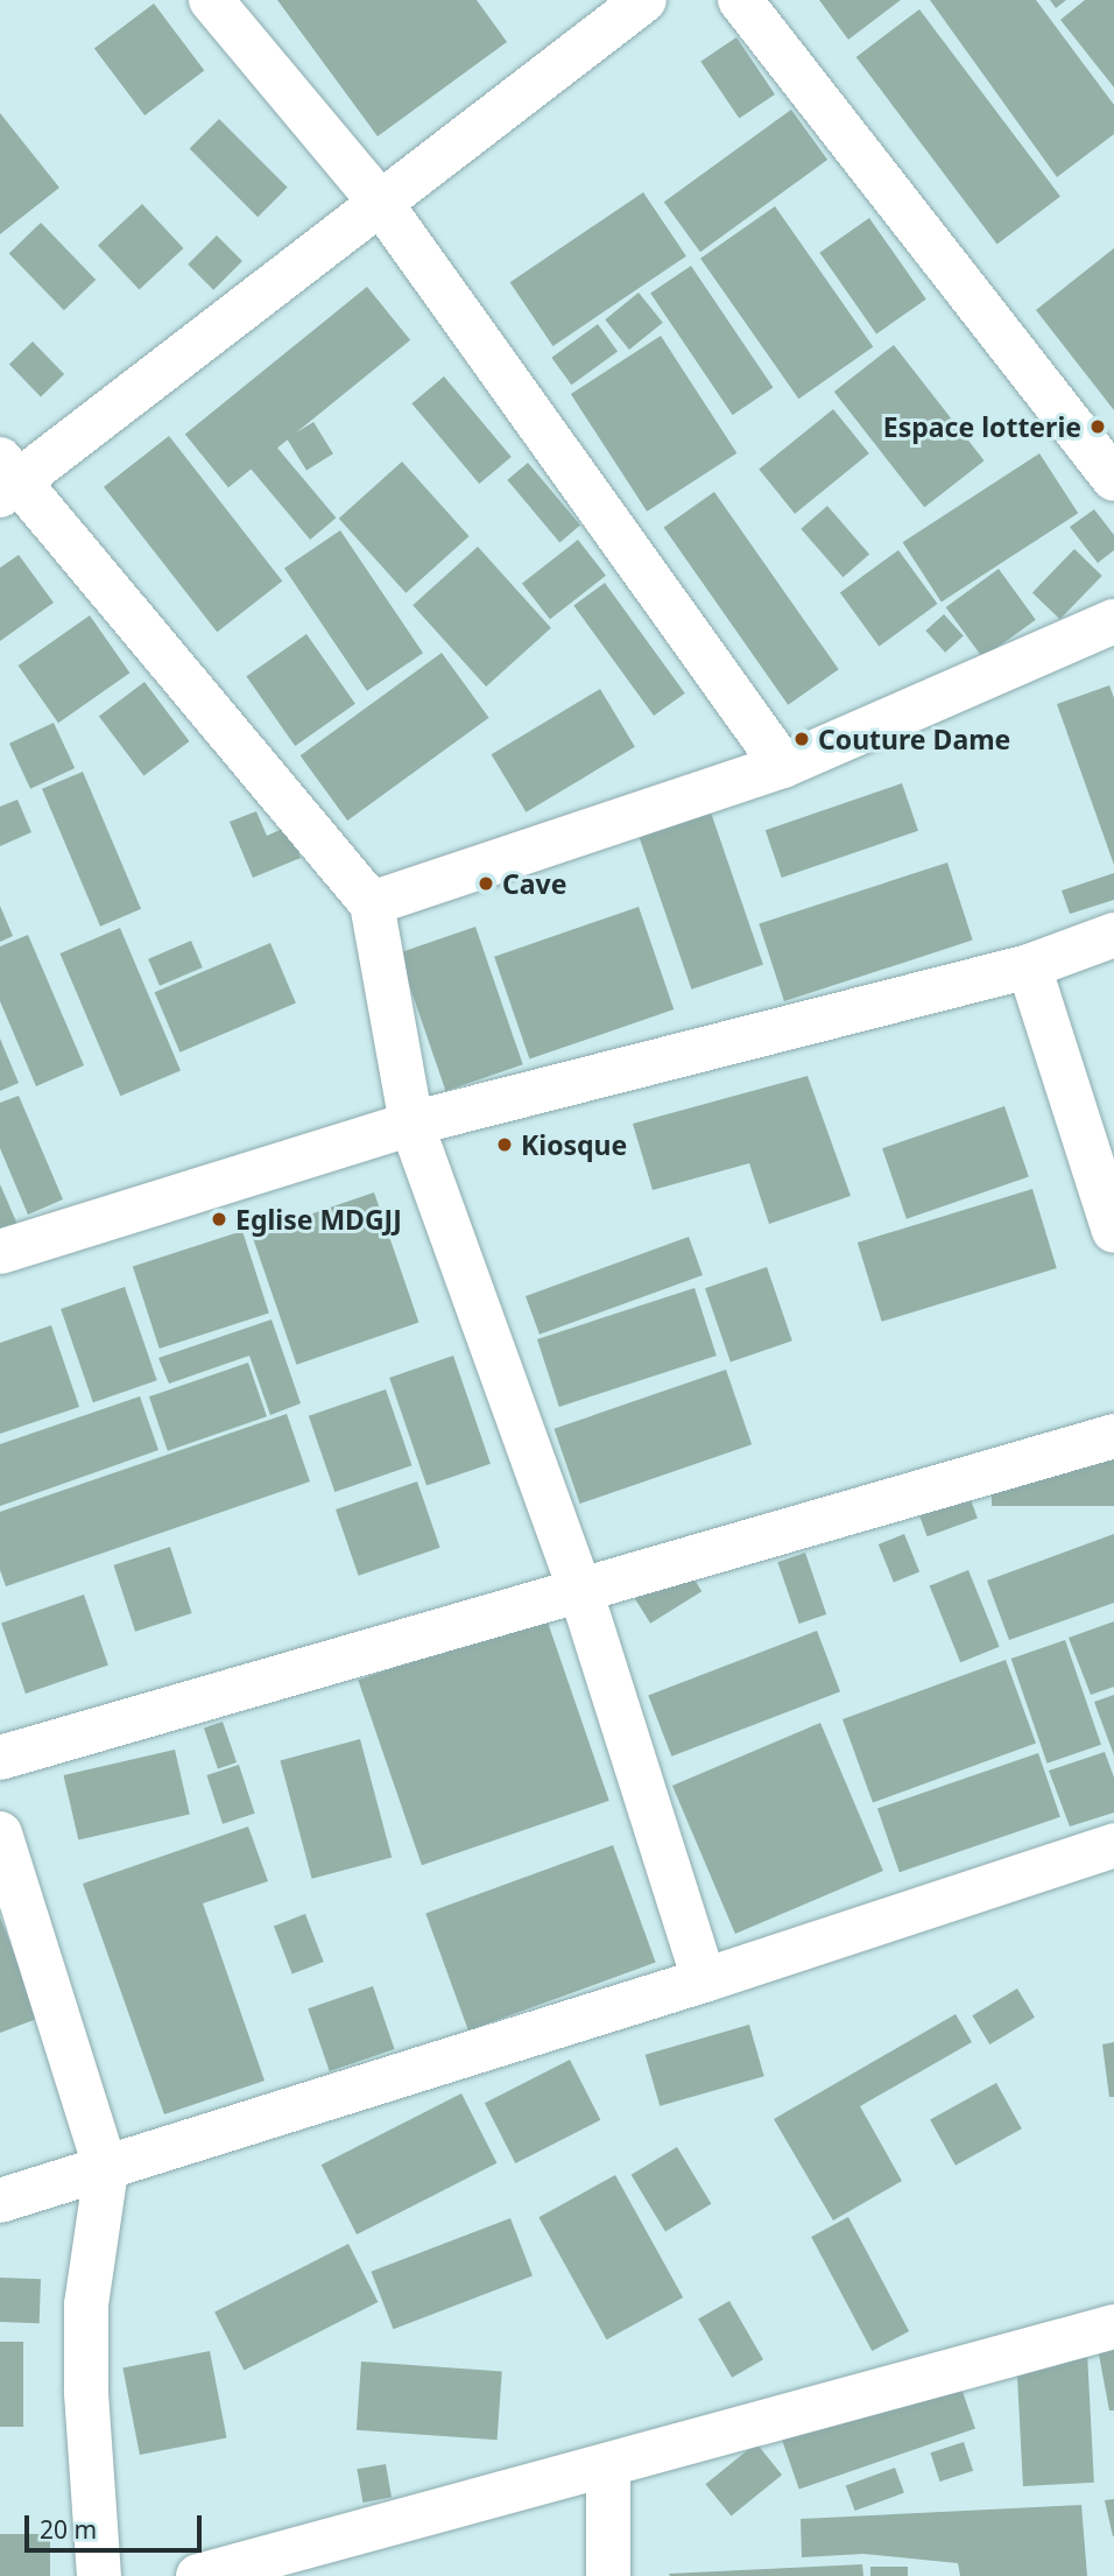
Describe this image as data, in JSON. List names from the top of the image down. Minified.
{"places":["Espace lotterie","Couture Dame","Cave","Kiosque","Eglise MDGJJ"],"scale_bar":"20 m"}
